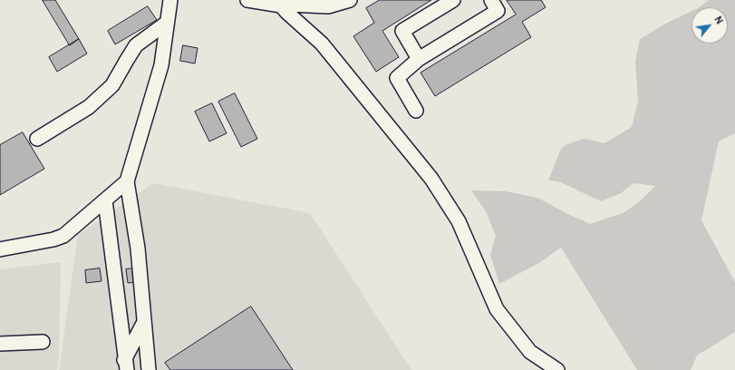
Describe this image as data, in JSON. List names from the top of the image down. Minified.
{"north":"top right"}
